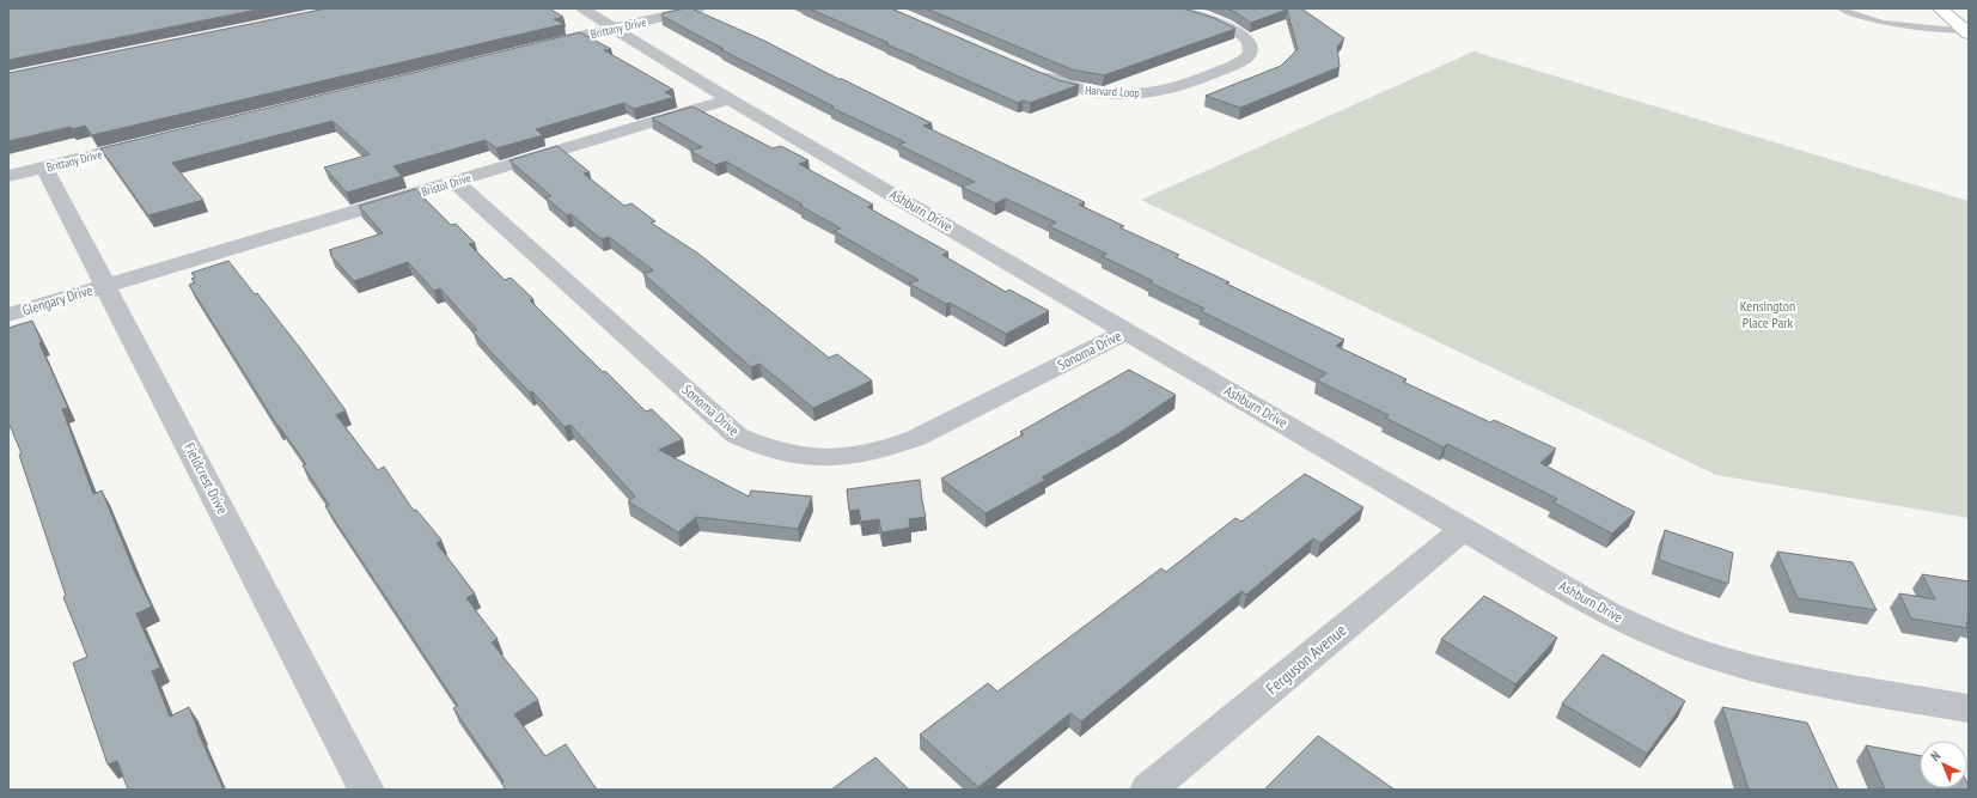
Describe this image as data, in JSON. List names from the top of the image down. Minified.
{"streets":{"street":["Brittany Drive","Harvard Loop","Bristol Drive","Ashburn Drive","Glengary Drive","Sonoma Drive","Fieldcrest Drive","Ferguson Avenue"]},"crossings":[["Brittany Drive","Ashburn Drive"],["Brittany Drive","Fieldcrest Drive"],["Bristol Drive","Ashburn Drive"],["Bristol Drive","Glengary Drive"],["Bristol Drive","Sonoma Drive"],["Bristol Drive","Fieldcrest Drive"],["Ashburn Drive","Sonoma Drive"],["Ashburn Drive","Ferguson Avenue"],["Glengary Drive","Fieldcrest Drive"]],"parks":["Kensington Place Park"],"north":"top left"}
